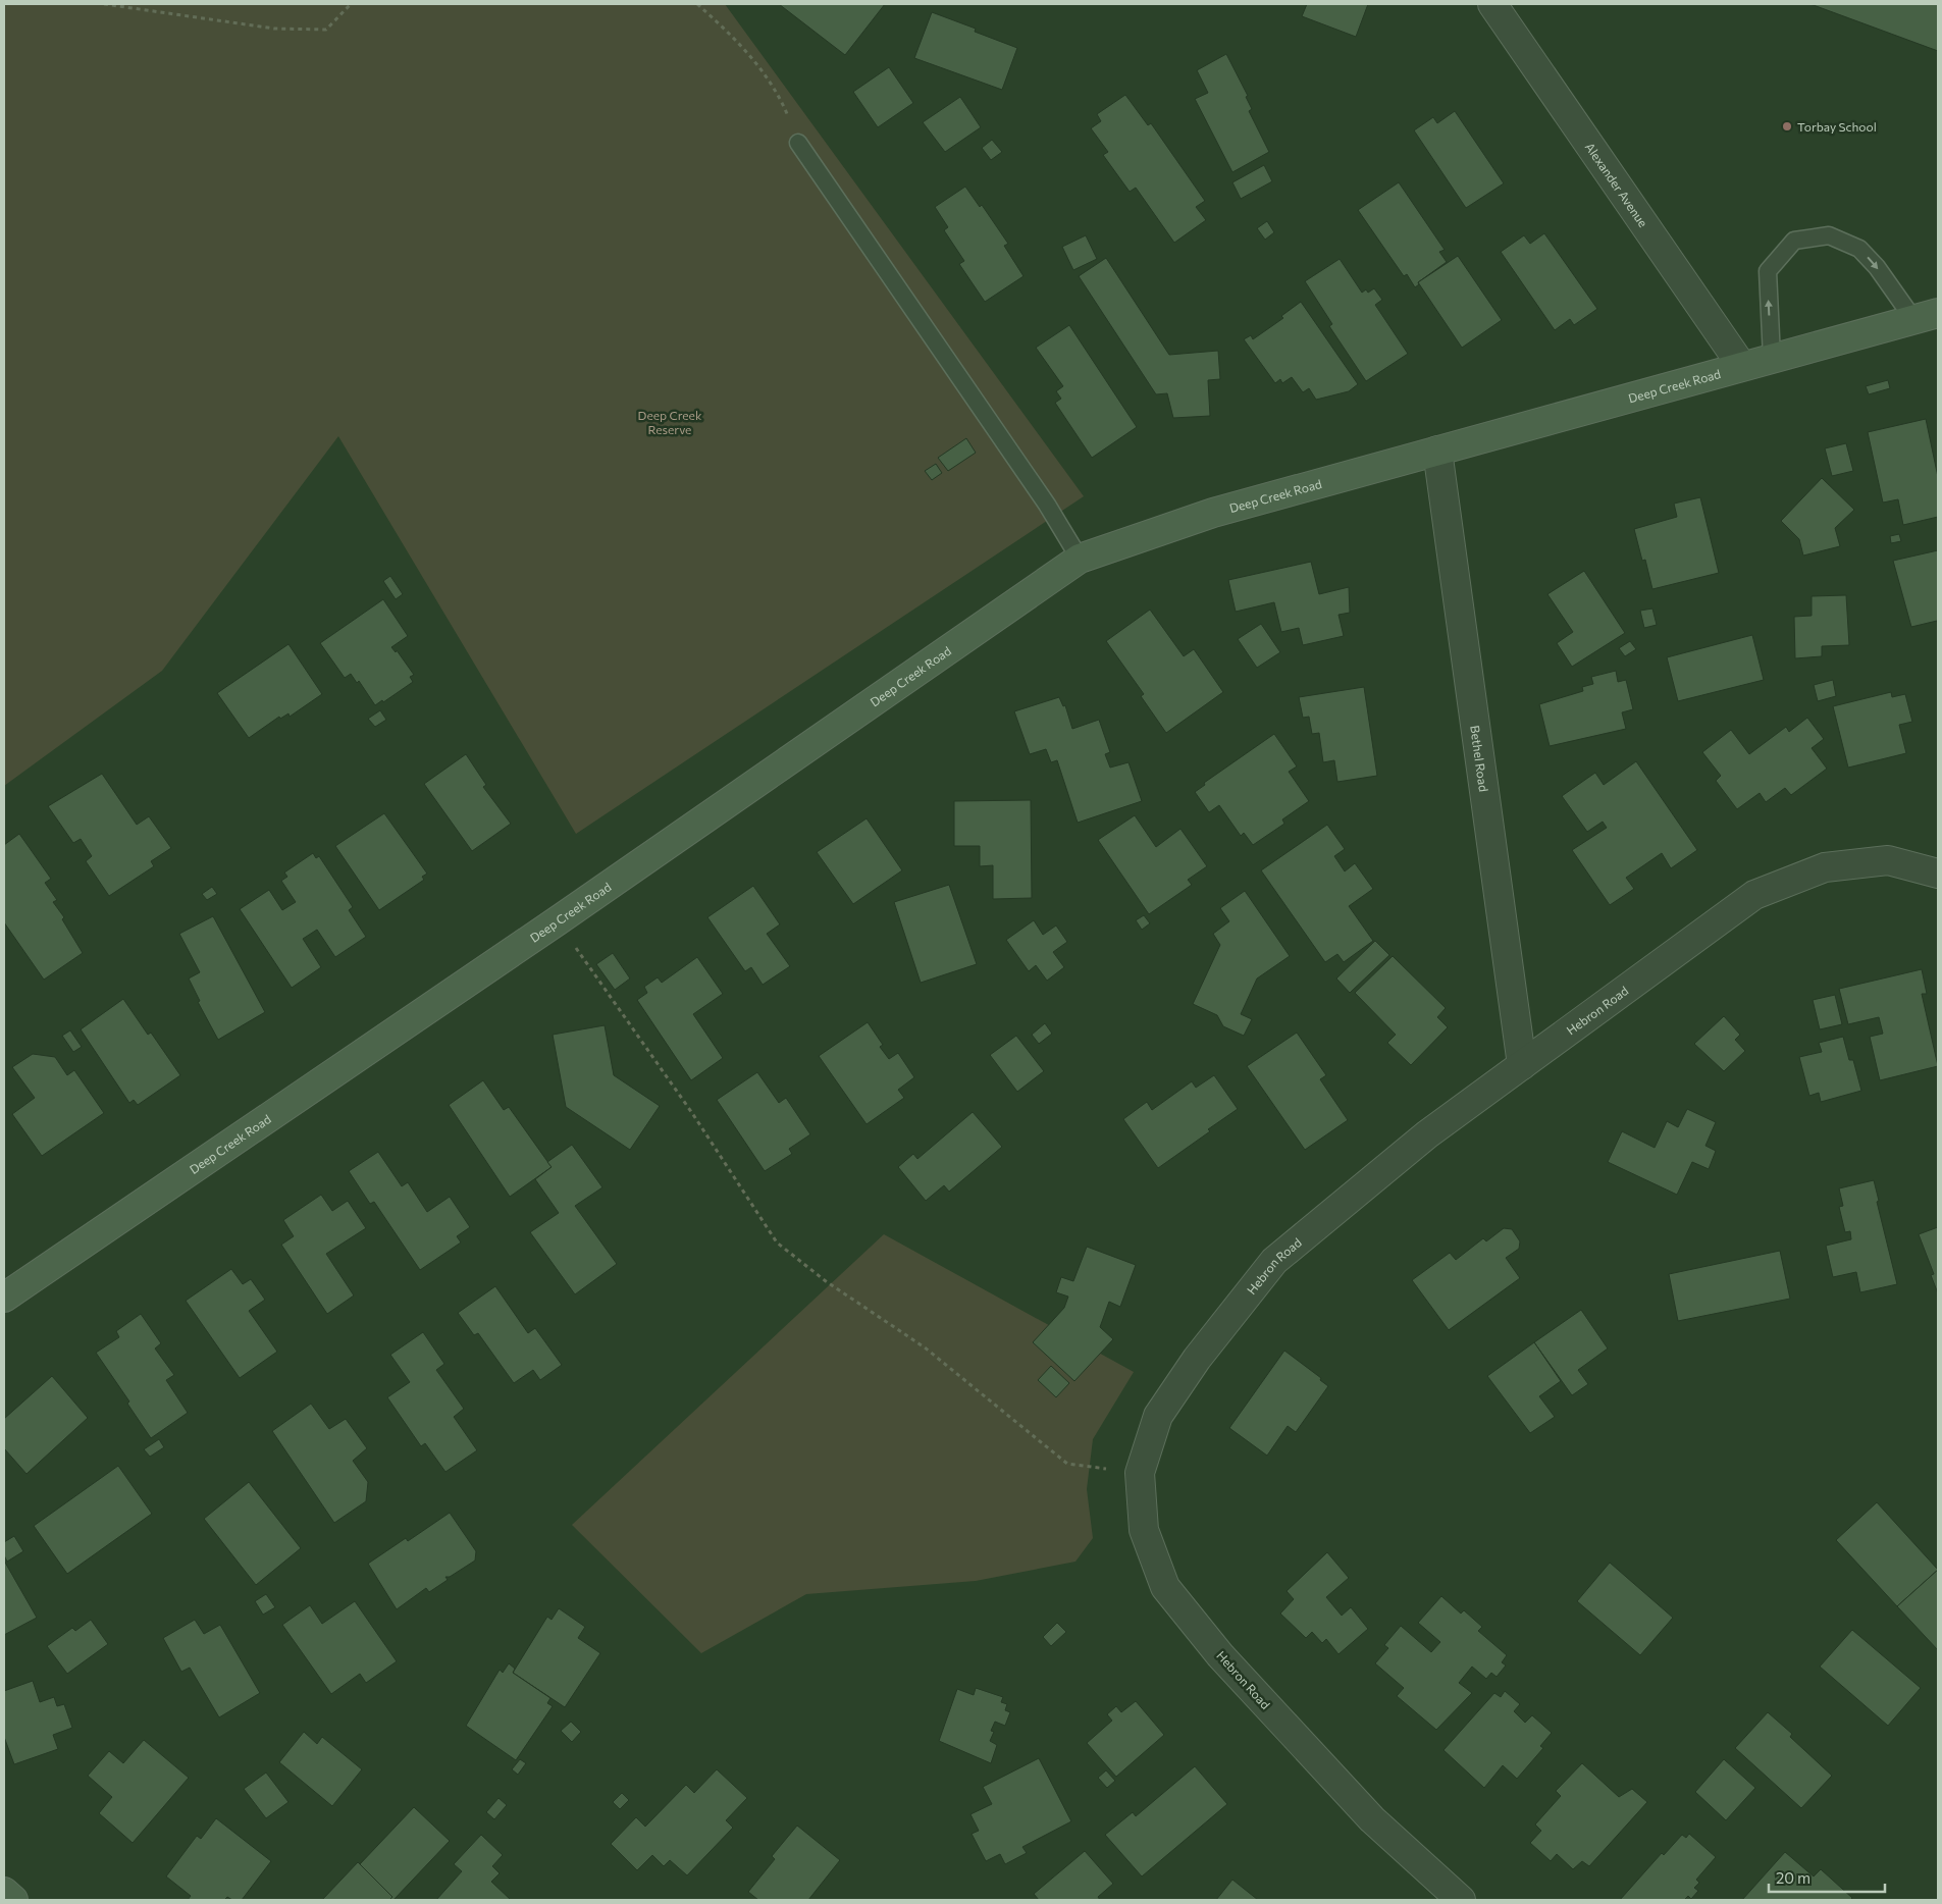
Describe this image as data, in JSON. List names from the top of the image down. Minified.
{"streets":{"main road":["Deep Creek Road"],"street":["Alexander Avenue","Bethel Road","Hebron Road"]},"crossings":[["Alexander Avenue","Deep Creek Road"],["Deep Creek Road","Bethel Road"],["Bethel Road","Hebron Road"]],"parks":["Deep Creek Reserve"],"places":["Torbay School"],"scale_bar":"20 m"}
